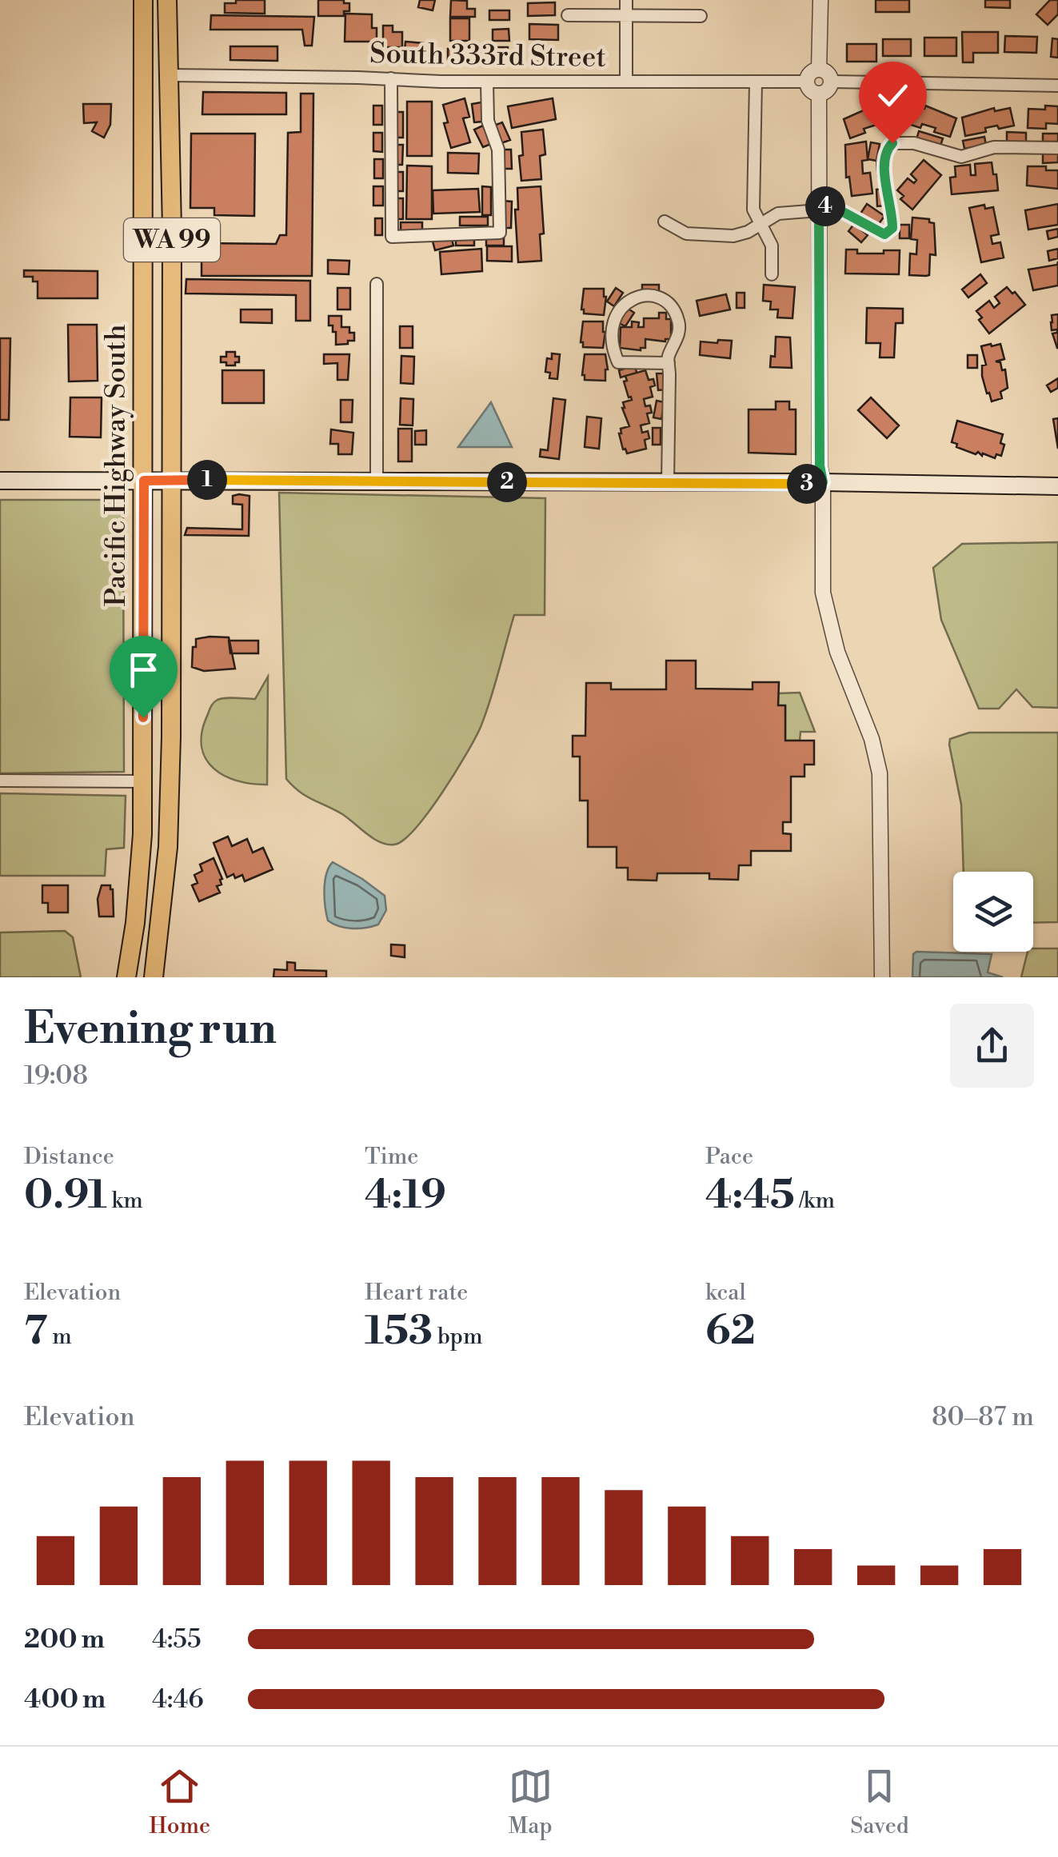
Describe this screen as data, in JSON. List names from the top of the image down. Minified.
{"streets":{"main road":["WA 99","Pacific Highway South"],"street":["South 333rd Street"]},"crossings":[["South 333rd Street","Pacific Highway South"]],"page":{"pins":["4","1","2","3"],"heading":["Evening run","19:08"],"stats":[["Distance","0.91 km"],["Time","4:19"],["Pace","4:45 /km"],["Elevation","7 m"],["Heart rate","153 bpm"],["kcal","62"]],"chart":["Elevation","80–87 m"],"list":[{"name":"200 m","note":"4:55"},{"name":"400 m","note":"4:46"}],"tabs":["Home","Map","Saved"]}}
